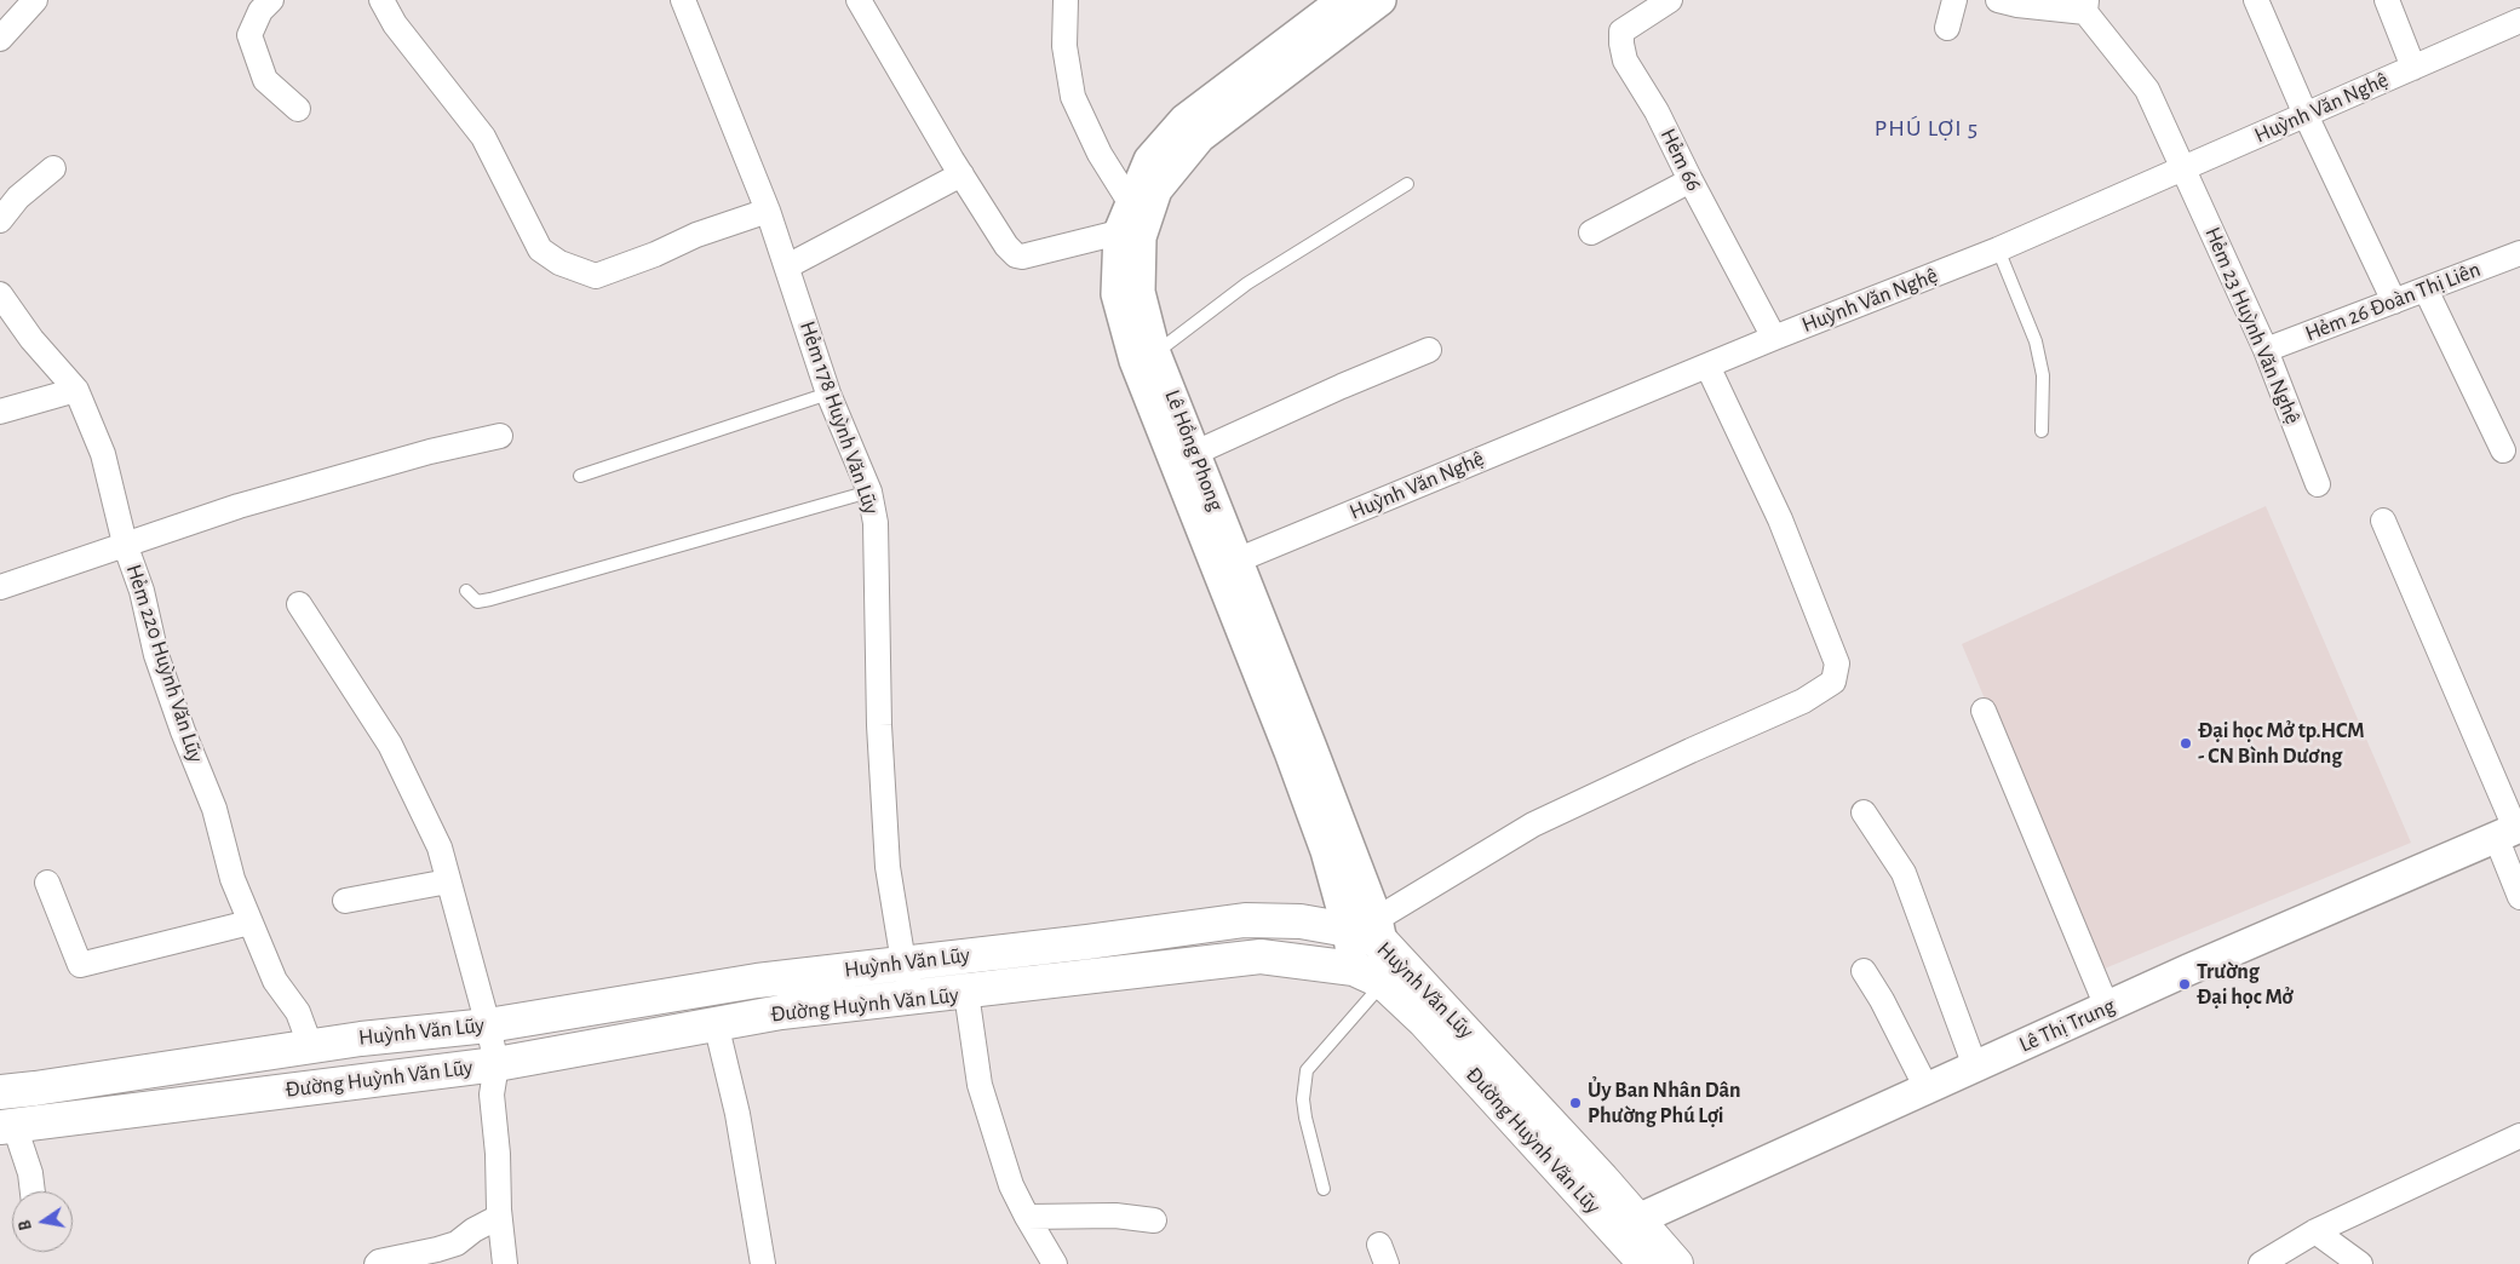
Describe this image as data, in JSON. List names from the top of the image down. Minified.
{"streets":{"main road":["Huỳnh Văn Lũy","Đường Huỳnh Văn Lũy"],"street":["Huỳnh Văn Nghệ","Hẻm 66","Hẻm 26 Đoàn Thị Liên","Hẻm 23 Huỳnh Văn Nghệ","Hẻm 178 Huỳnh Văn Lũy","Lê Hồng Phong","Hẻm 220 Huỳnh Văn Lũy","Lê Thị Trung"]},"crossings":[["Huỳnh Văn Nghệ","Hẻm 66"],["Huỳnh Văn Nghệ","Hẻm 23 Huỳnh Văn Nghệ"],["Huỳnh Văn Nghệ","Lê Hồng Phong"],["Hẻm 26 Đoàn Thị Liên","Hẻm 23 Huỳnh Văn Nghệ"],["Hẻm 178 Huỳnh Văn Lũy","Huỳnh Văn Lũy"],["Hẻm 178 Huỳnh Văn Lũy","Đường Huỳnh Văn Lũy"],["Lê Hồng Phong","Huỳnh Văn Lũy"],["Lê Hồng Phong","Đường Huỳnh Văn Lũy"],["Hẻm 220 Huỳnh Văn Lũy","Huỳnh Văn Lũy"],["Huỳnh Văn Lũy","Đường Huỳnh Văn Lũy"],["Huỳnh Văn Lũy","Lê Thị Trung"],["Đường Huỳnh Văn Lũy","Lê Thị Trung"]],"districts":["PHÚ LỢI 5"],"places":["Đại học Mở tp.HCM - CN Bình Dương","Trường Đại học Mở","Ủy Ban Nhân Dân Phường Phú Lợi"],"north":"left"}
